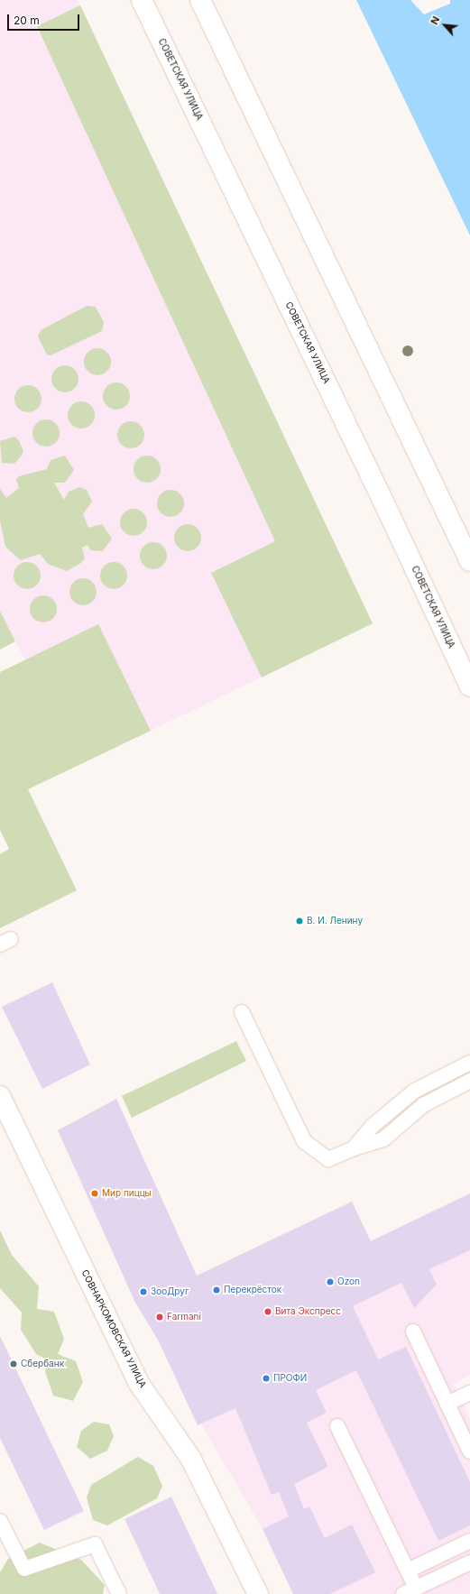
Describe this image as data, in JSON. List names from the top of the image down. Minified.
{"streets":{"main road":["СОВЕТСКАЯ УЛИЦА","СОВНАРКОМОВСКАЯ УЛИЦА"]},"places":["В. И. Ленину","Мир пиццы","Ozon","Перекрёсток","ЗооДруг","Вита Экспресс","Farmani","Сбербанк","ПРОФИ"],"scale_bar":"20 m","north":"top left"}
